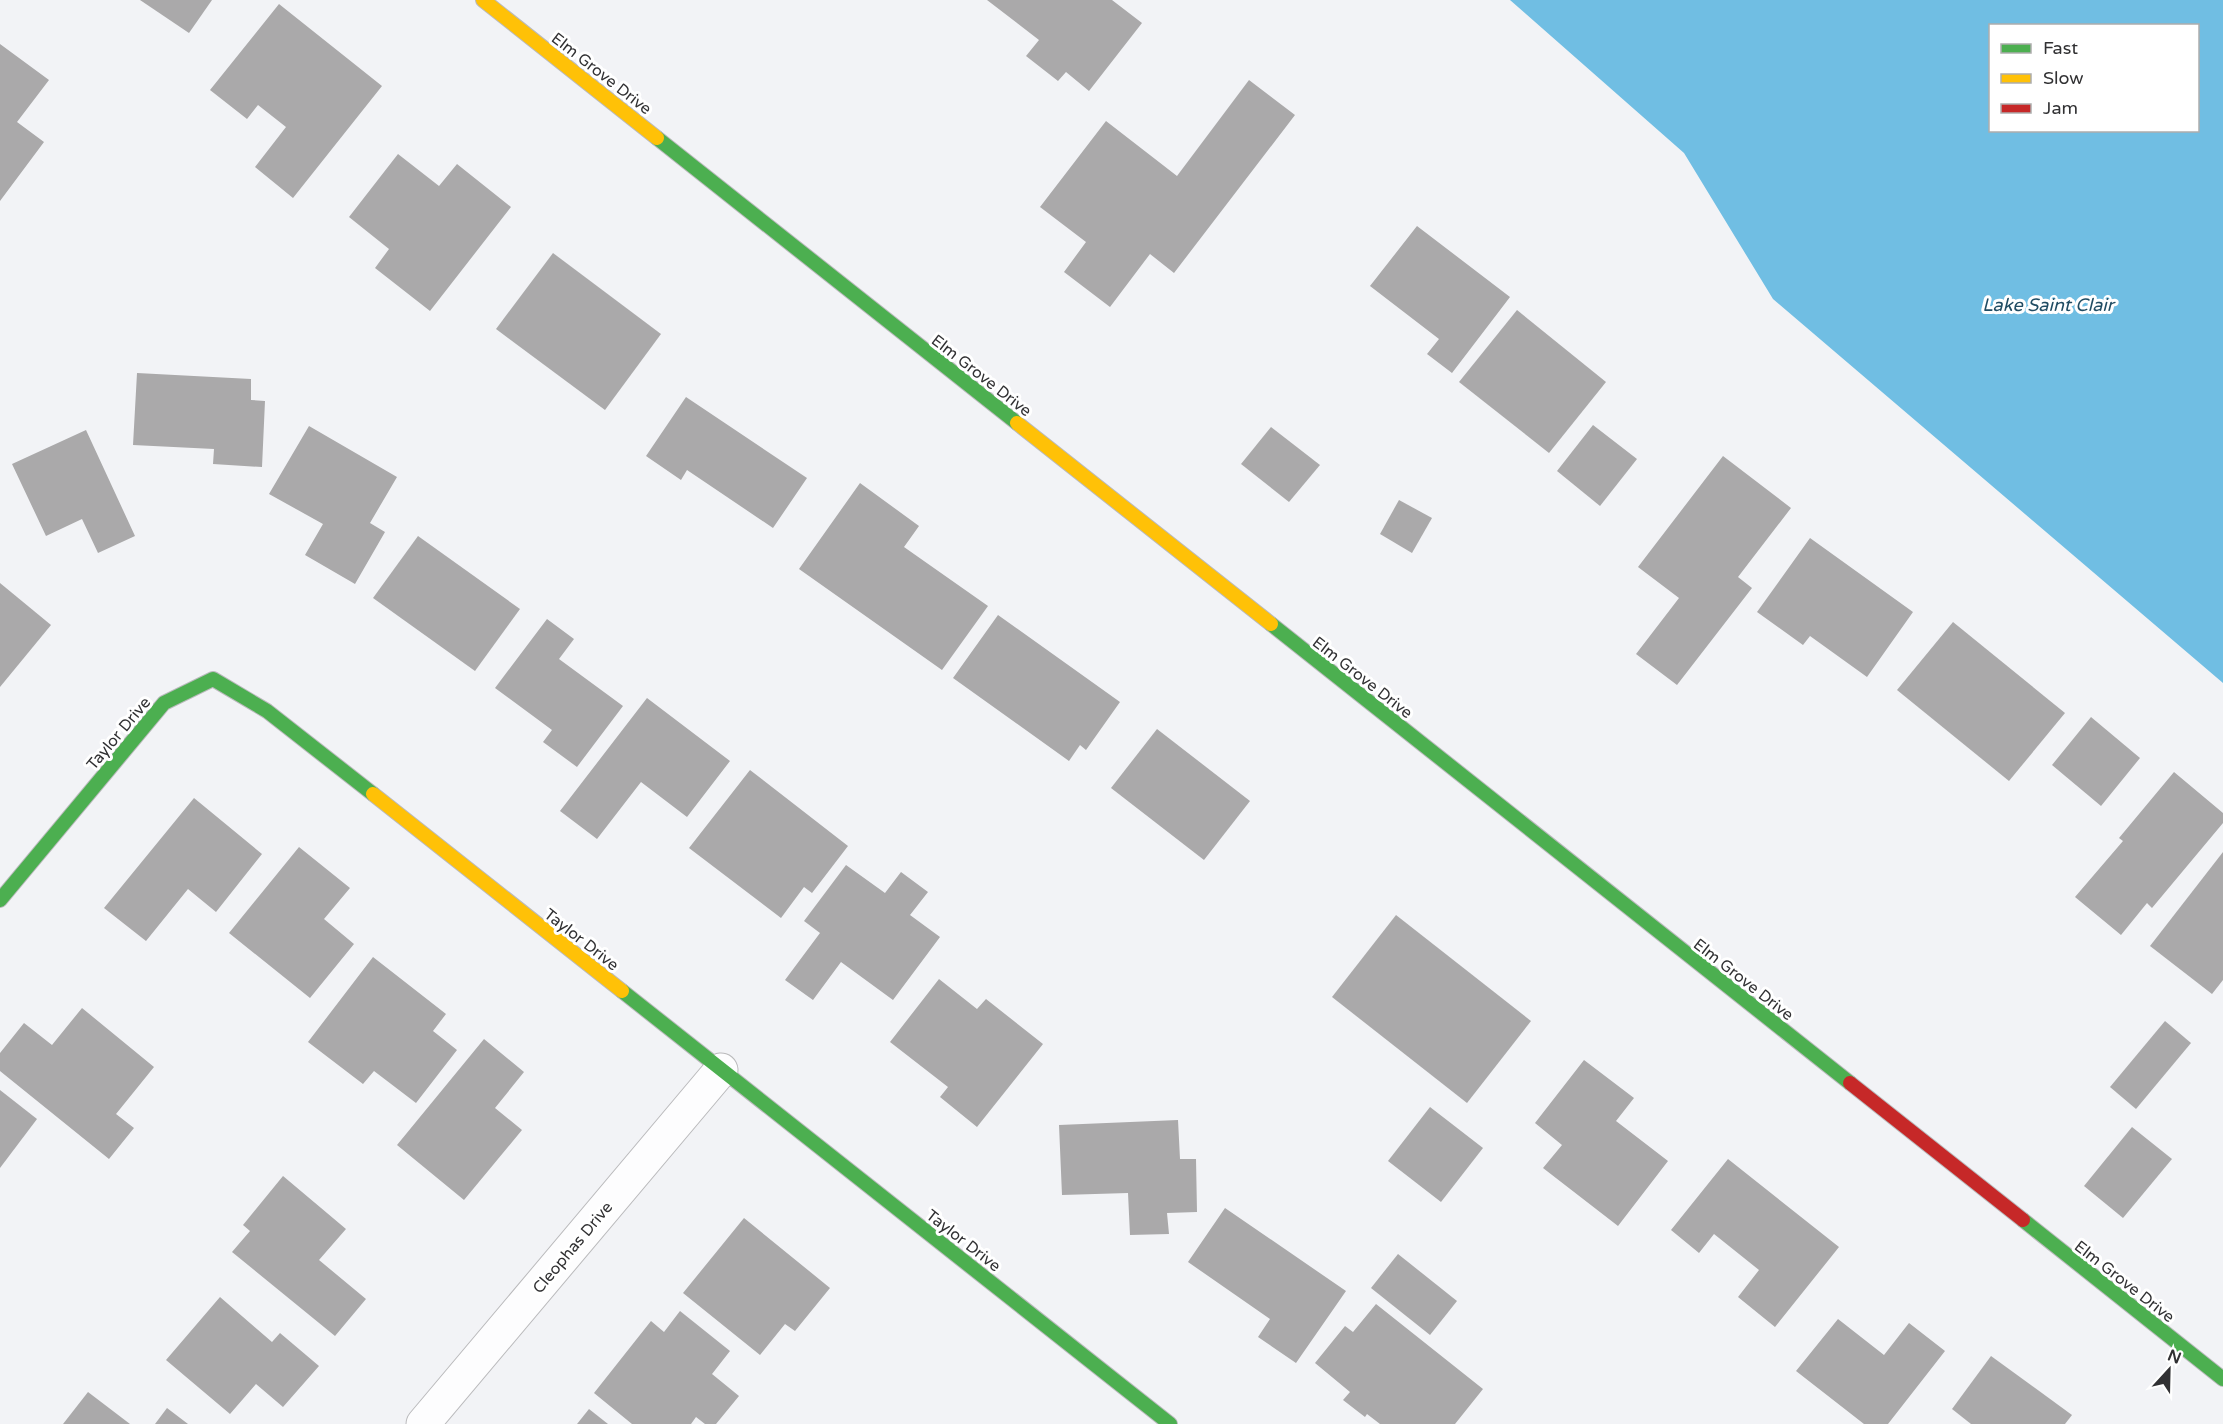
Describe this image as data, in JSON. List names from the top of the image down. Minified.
{"streets":{"street":["Elm Grove Drive","Taylor Drive","Cleophas Drive"]},"crossings":[["Taylor Drive","Cleophas Drive"]],"water":["Lake Saint Clair"],"legend":["Fast","Slow","Jam"],"north":"top"}
